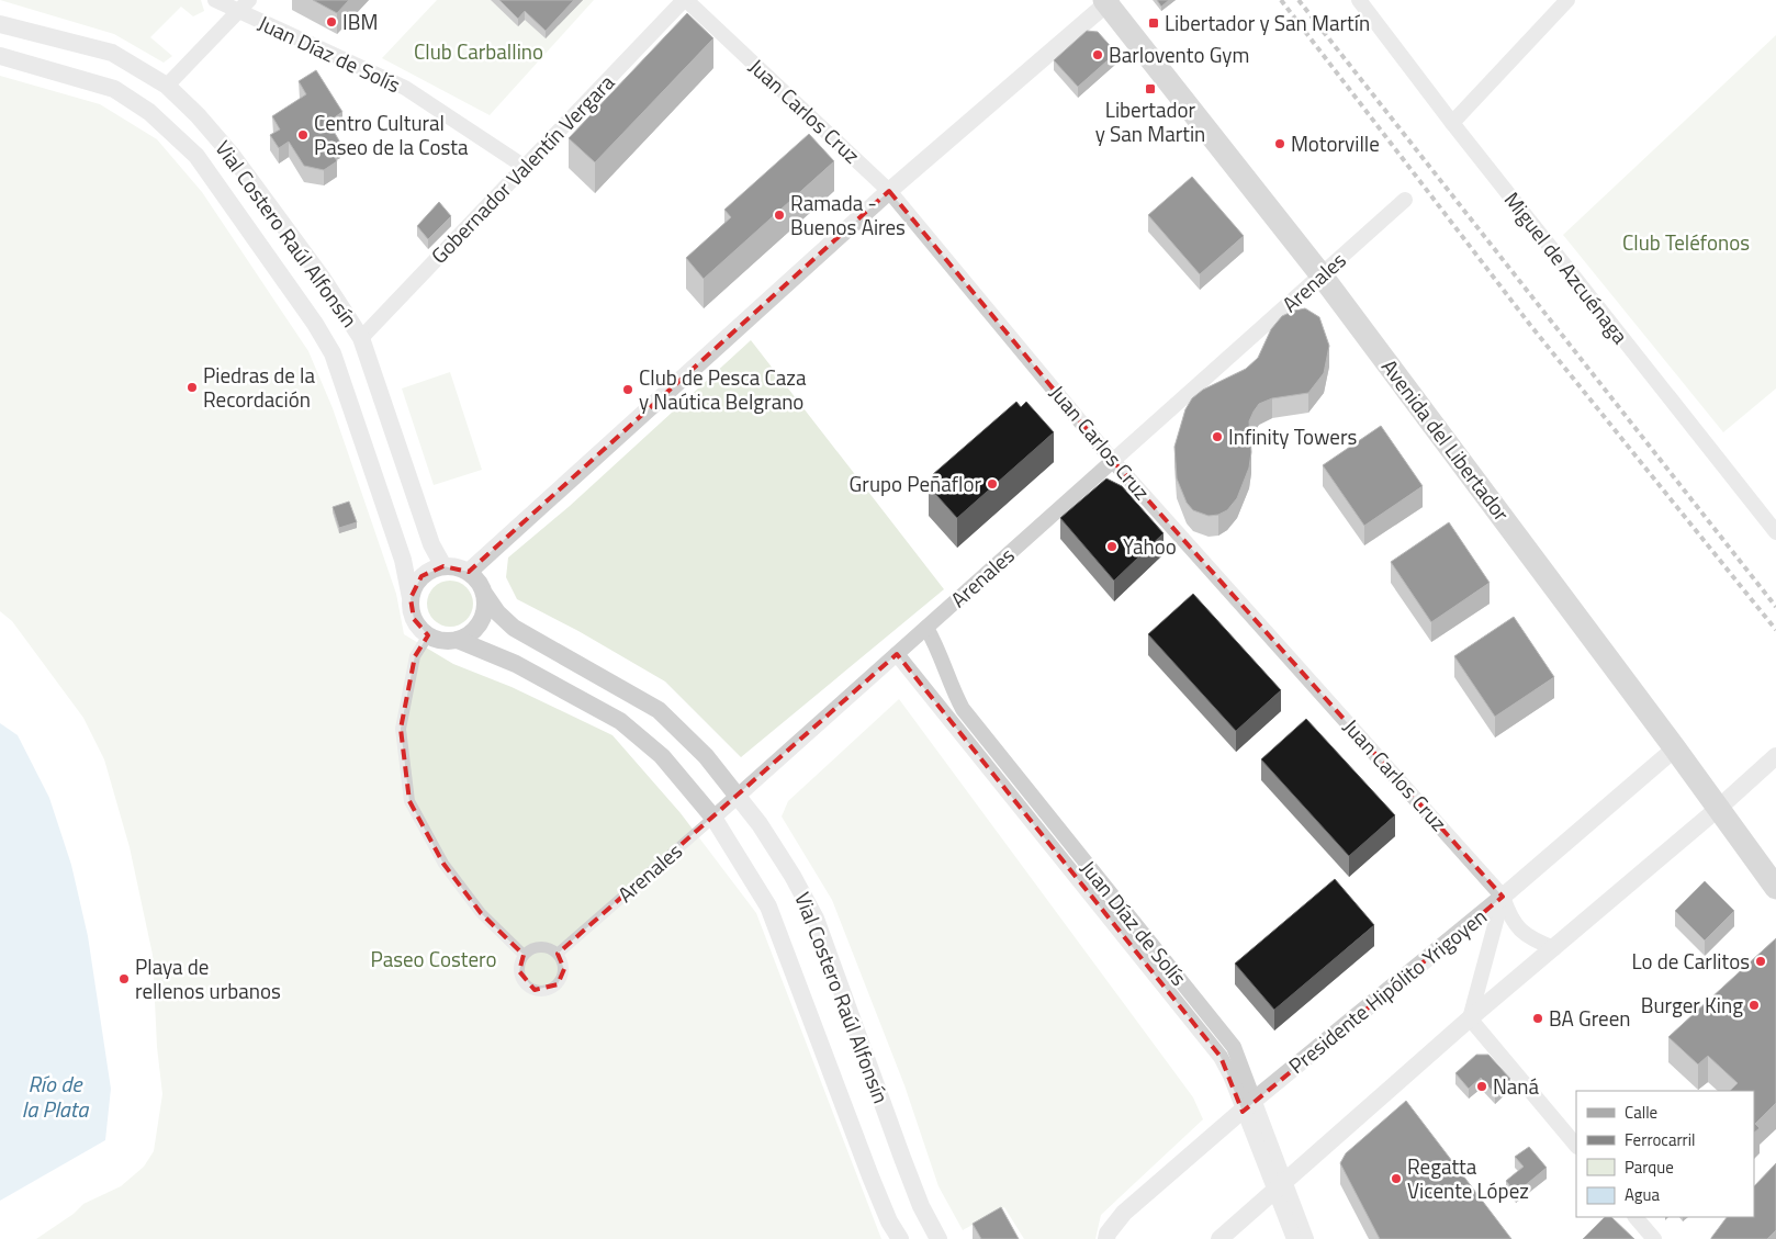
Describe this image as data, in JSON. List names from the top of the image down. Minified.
{"streets":{"main road":["Avenida del Libertador"],"street":["Juan Díaz de Solís","Juan Carlos Cruz","Gobernador Valentín Vergara","Vial Costero Raúl Alfonsín","Miguel de Azcuénaga","Arenales","Presidente Hipólito Yrigoyen"]},"crossings":[["Juan Díaz de Solís","Gobernador Valentín Vergara"],["Juan Díaz de Solís","Arenales"],["Juan Díaz de Solís","Presidente Hipólito Yrigoyen"],["Juan Carlos Cruz","Gobernador Valentín Vergara"],["Juan Carlos Cruz","Arenales"],["Juan Carlos Cruz","Presidente Hipólito Yrigoyen"],["Gobernador Valentín Vergara","Vial Costero Raúl Alfonsín"],["Vial Costero Raúl Alfonsín","Arenales"],["Arenales","Avenida del Libertador"],["Avenida del Libertador","Presidente Hipólito Yrigoyen"]],"water":["Río de la Plata"],"parks":["Club Carballino","Club Teléfonos","Paseo Costero"],"places":{"other":["IBM","Barlovento Gym","Centro Cultural Paseo de la Costa","Motorville","Ramada - Buenos Aires","Piedras de la Recordación","Club de Pesca Caza y Naútica Belgrano","Infinity Towers","Grupo Peñaflor","Yahoo","Lo de Carlitos","Playa de rellenos urbanos","Burger King","BA Green","Naná","Regatta Vicente López"],"transit":["Libertador y San Martín","Libertador y San Martin"]},"legend":["Calle","Ferrocarril","Parque","Agua"]}
